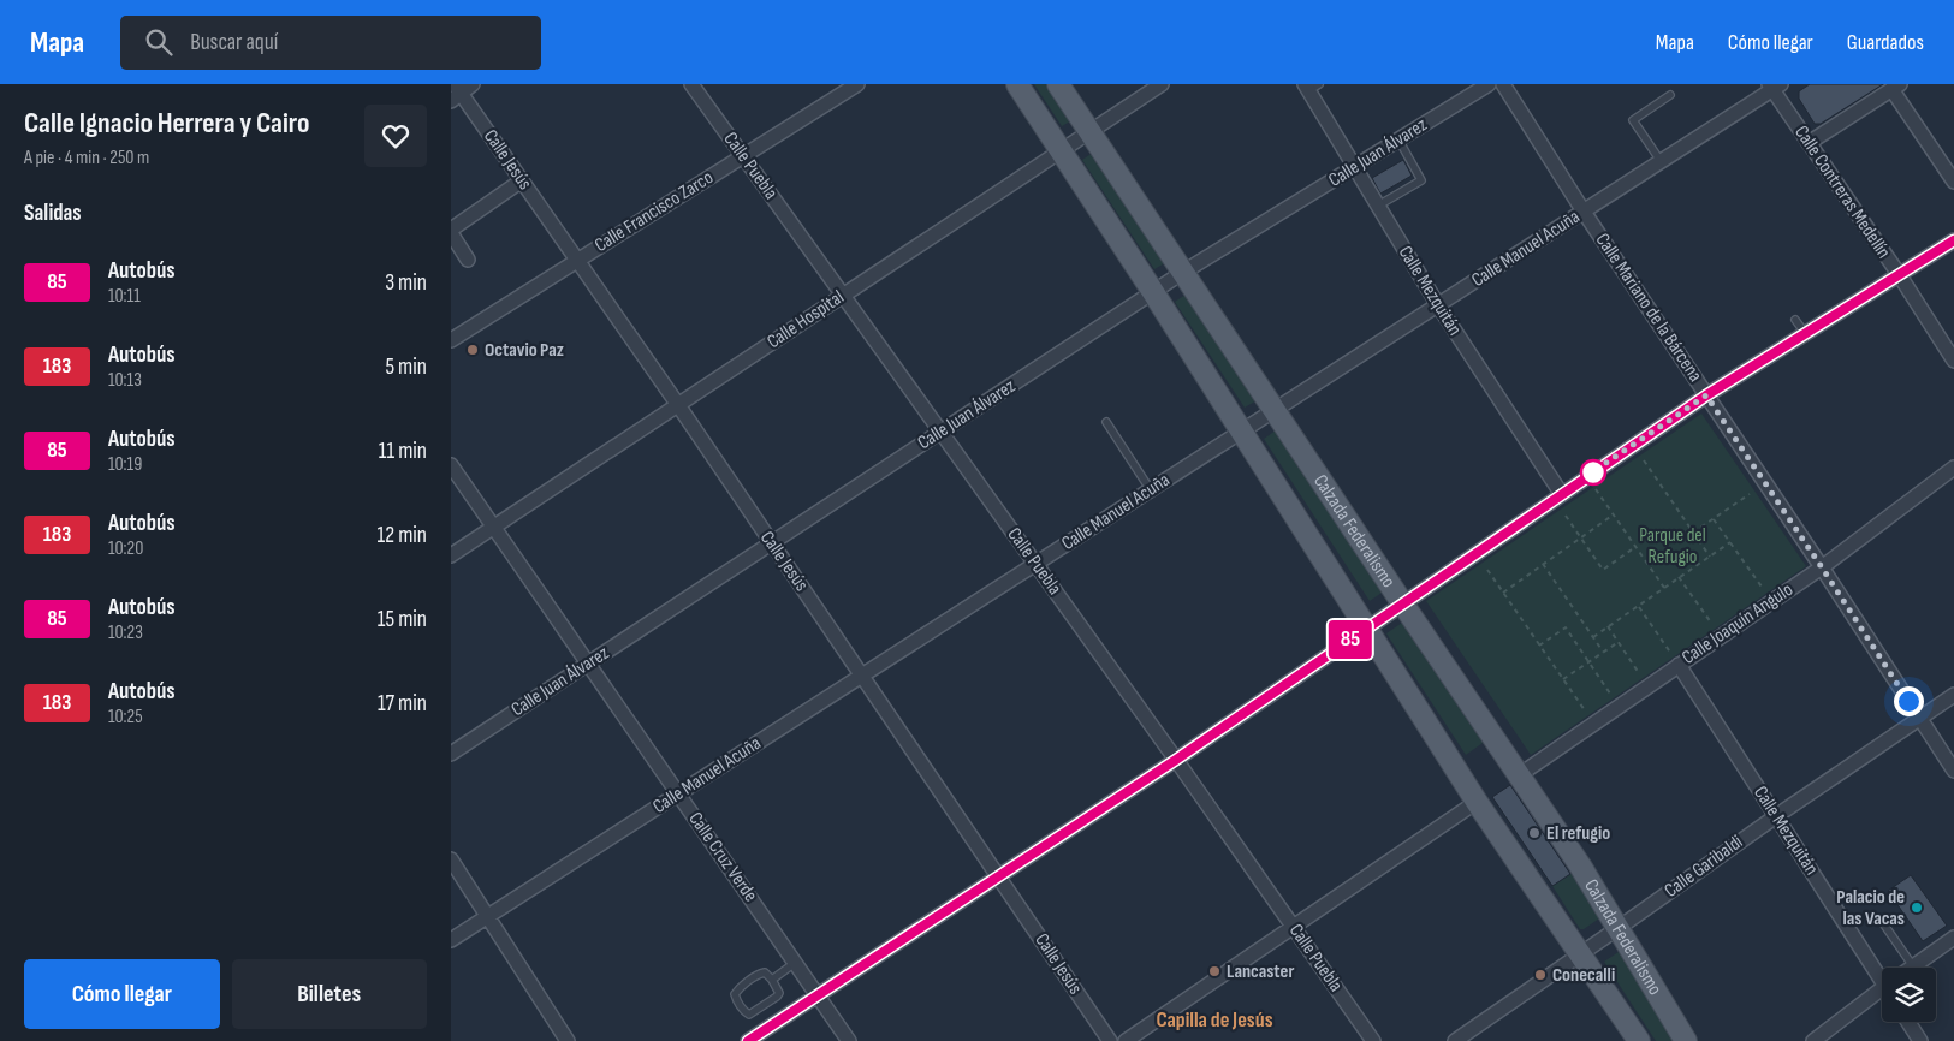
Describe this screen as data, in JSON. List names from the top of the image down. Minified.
{"streets":{"main road":["Calzada Federalismo"],"street":["Calle Juan Álvarez","Calle Jesús","Calle Puebla","Calle Contreras Medellín","Calle Francisco Zarco","Calle Manuel Acuña","Calle Mezquitán","Calle Mariano de la Bárcena","Calle Hospital","Calle Joaquín Angulo","Calle Cruz Verde","Calle Garibaldi"]},"crossings":[["Calle Juan Álvarez","Calle Jesús"],["Calle Juan Álvarez","Calle Puebla"],["Calle Juan Álvarez","Calle Mezquitán"],["Calle Juan Álvarez","Calzada Federalismo"],["Calle Juan Álvarez","Calle Cruz Verde"],["Calle Jesús","Calle Francisco Zarco"],["Calle Jesús","Calle Manuel Acuña"],["Calle Jesús","Calle Hospital"],["Calle Puebla","Calle Francisco Zarco"],["Calle Puebla","Calle Manuel Acuña"],["Calle Puebla","Calle Hospital"],["Calle Contreras Medellín","Calle Manuel Acuña"],["Calle Manuel Acuña","Calle Mezquitán"],["Calle Manuel Acuña","Calle Mariano de la Bárcena"],["Calle Manuel Acuña","Calzada Federalismo"],["Calle Manuel Acuña","Calle Cruz Verde"],["Calle Mezquitán","Calle Joaquín Angulo"],["Calle Mezquitán","Calle Garibaldi"],["Calle Mariano de la Bárcena","Calle Joaquín Angulo"],["Calle Mariano de la Bárcena","Calle Garibaldi"],["Calle Hospital","Calzada Federalismo"],["Calle Hospital","Calle Cruz Verde"],["Calzada Federalismo","Calle Joaquín Angulo"],["Calzada Federalismo","Calle Garibaldi"]],"districts":["Capilla de Jesús"],"parks":["Parque del Refugio"],"places":["Octavio Paz","El refugio","Palacio de las Vacas","Lancaster","Conecalli"],"lines":["bus line 85"],"page":{"header":"Mapa","search":"Buscar aquí","nav":["Mapa","Cómo llegar","Guardados"],"heading":[["Calle Ignacio Herrera y Cairo","A pie · 4 min · 250 m"],"Salidas"],"on_map":"85","list":[{"mark":"85","name":"Autobús","note":"10:11","value":"3 min"},{"mark":"183","name":"Autobús","note":"10:13","value":"5 min"},{"mark":"85","name":"Autobús","note":"10:19","value":"11 min"},{"mark":"183","name":"Autobús","note":"10:20","value":"12 min"},{"mark":"85","name":"Autobús","note":"10:23","value":"15 min"},{"mark":"183","name":"Autobús","note":"10:25","value":"17 min"}],"buttons":["Cómo llegar","Billetes"]}}
